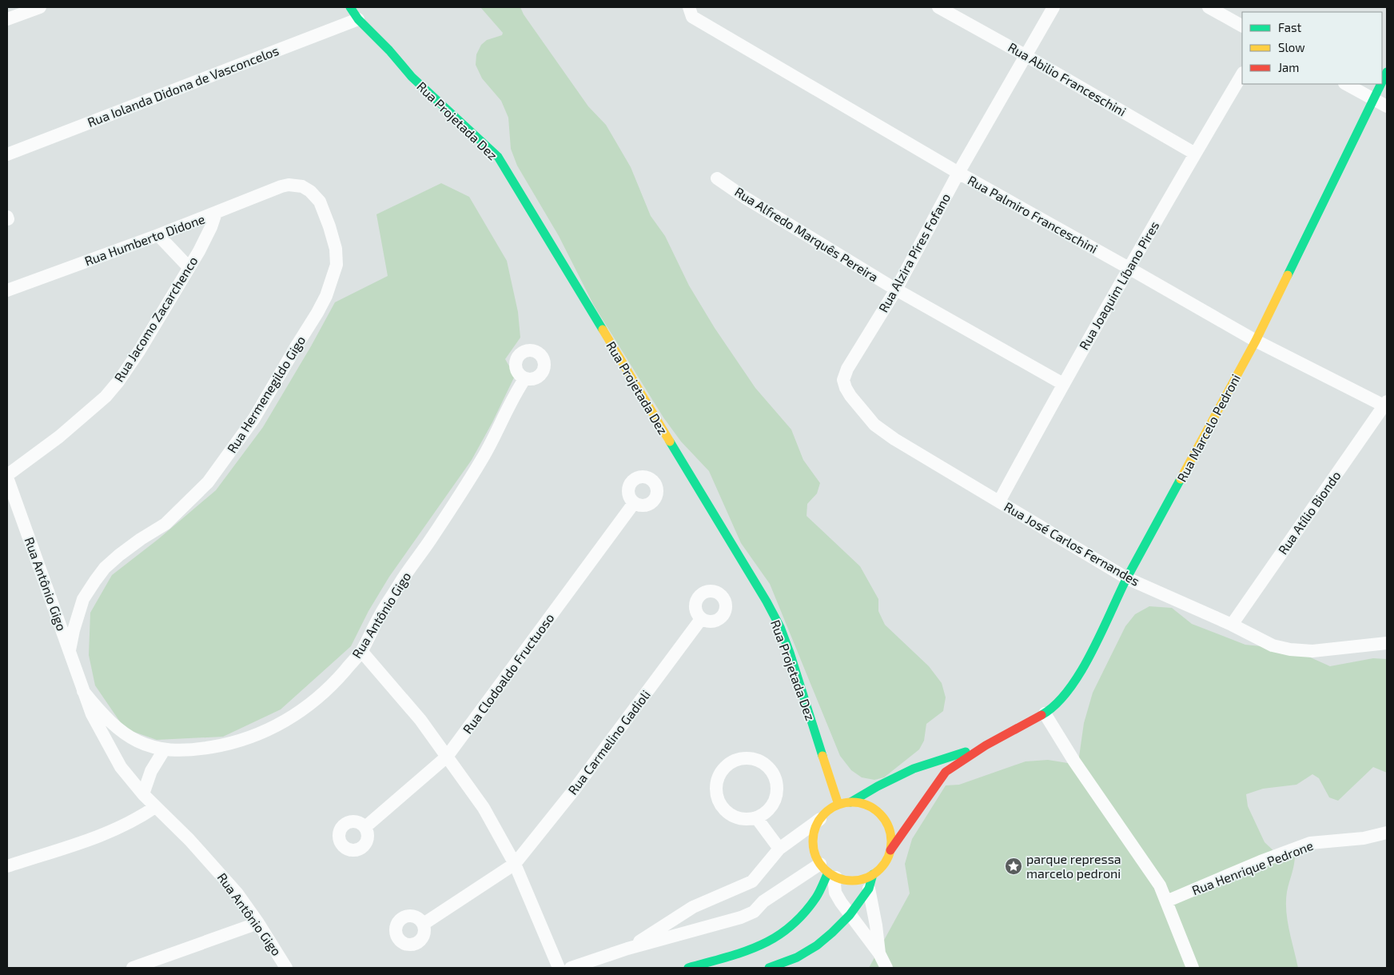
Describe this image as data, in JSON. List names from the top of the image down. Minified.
{"streets":{"street":["Rua Abilio Franceschini","Rua Iolanda Didona de Vasconcelos","Rua Projetada Dez","Rua Palmiro Franceschini","Rua Alfredo Marquês Pereira","Rua Humberto Didone","Rua Alzira Píres Fofano","Rua Joaquim Líbano Pires","Rua Jacomo Zacarchenco","Rua Hermenegildo Gigo","Rua Marcelo Pedroni","Rua Atílio Biondo","Rua José Carlos Fernandes","Rua Antônio Gigo","Rua Clodoaldo Fructuoso","Rua Carmelino Gadioli","Rua Henrique Pedrone"]},"crossings":[["Rua Abilio Franceschini","Rua Alzira Píres Fofano"],["Rua Abilio Franceschini","Rua Joaquim Líbano Pires"],["Rua Iolanda Didona de Vasconcelos","Rua Projetada Dez"],["Rua Projetada Dez","Rua Marcelo Pedroni"],["Rua Palmiro Franceschini","Rua Alzira Píres Fofano"],["Rua Palmiro Franceschini","Rua Joaquim Líbano Pires"],["Rua Palmiro Franceschini","Rua Marcelo Pedroni"],["Rua Palmiro Franceschini","Rua Atílio Biondo"],["Rua Alfredo Marquês Pereira","Rua Alzira Píres Fofano"],["Rua Alfredo Marquês Pereira","Rua Joaquim Líbano Pires"],["Rua Humberto Didone","Rua Jacomo Zacarchenco"],["Rua Humberto Didone","Rua Hermenegildo Gigo"],["Rua Alzira Píres Fofano","Rua José Carlos Fernandes"],["Rua Joaquim Líbano Pires","Rua José Carlos Fernandes"],["Rua Jacomo Zacarchenco","Rua Antônio Gigo"],["Rua Hermenegildo Gigo","Rua Antônio Gigo"],["Rua Marcelo Pedroni","Rua José Carlos Fernandes"],["Rua Atílio Biondo","Rua José Carlos Fernandes"]],"places":{"place":["parque repressa marcelo pedroni"]},"legend":["Fast","Slow","Jam"]}
